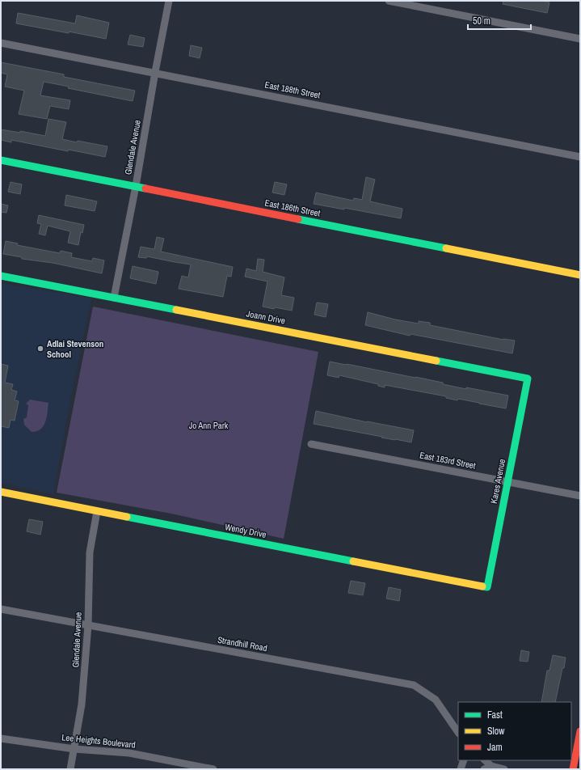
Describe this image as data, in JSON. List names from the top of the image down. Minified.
{"streets":{"street":["East 188th Street","Glendale Avenue","East 186th Street","Joann Drive","East 183rd Street","Kares Avenue","Wendy Drive","Strandhill Road","Lee Heights Boulevard"]},"crossings":[["East 188th Street","Glendale Avenue"],["Glendale Avenue","East 186th Street"],["Glendale Avenue","Joann Drive"],["Glendale Avenue","Wendy Drive"],["Glendale Avenue","Strandhill Road"],["Glendale Avenue","Lee Heights Boulevard"],["Joann Drive","Kares Avenue"],["East 183rd Street","Kares Avenue"],["Kares Avenue","Wendy Drive"]],"parks":["Jo Ann Park"],"places":["Adlai Stevenson School"],"legend":["Fast","Slow","Jam"],"scale_bar":"50 m"}
